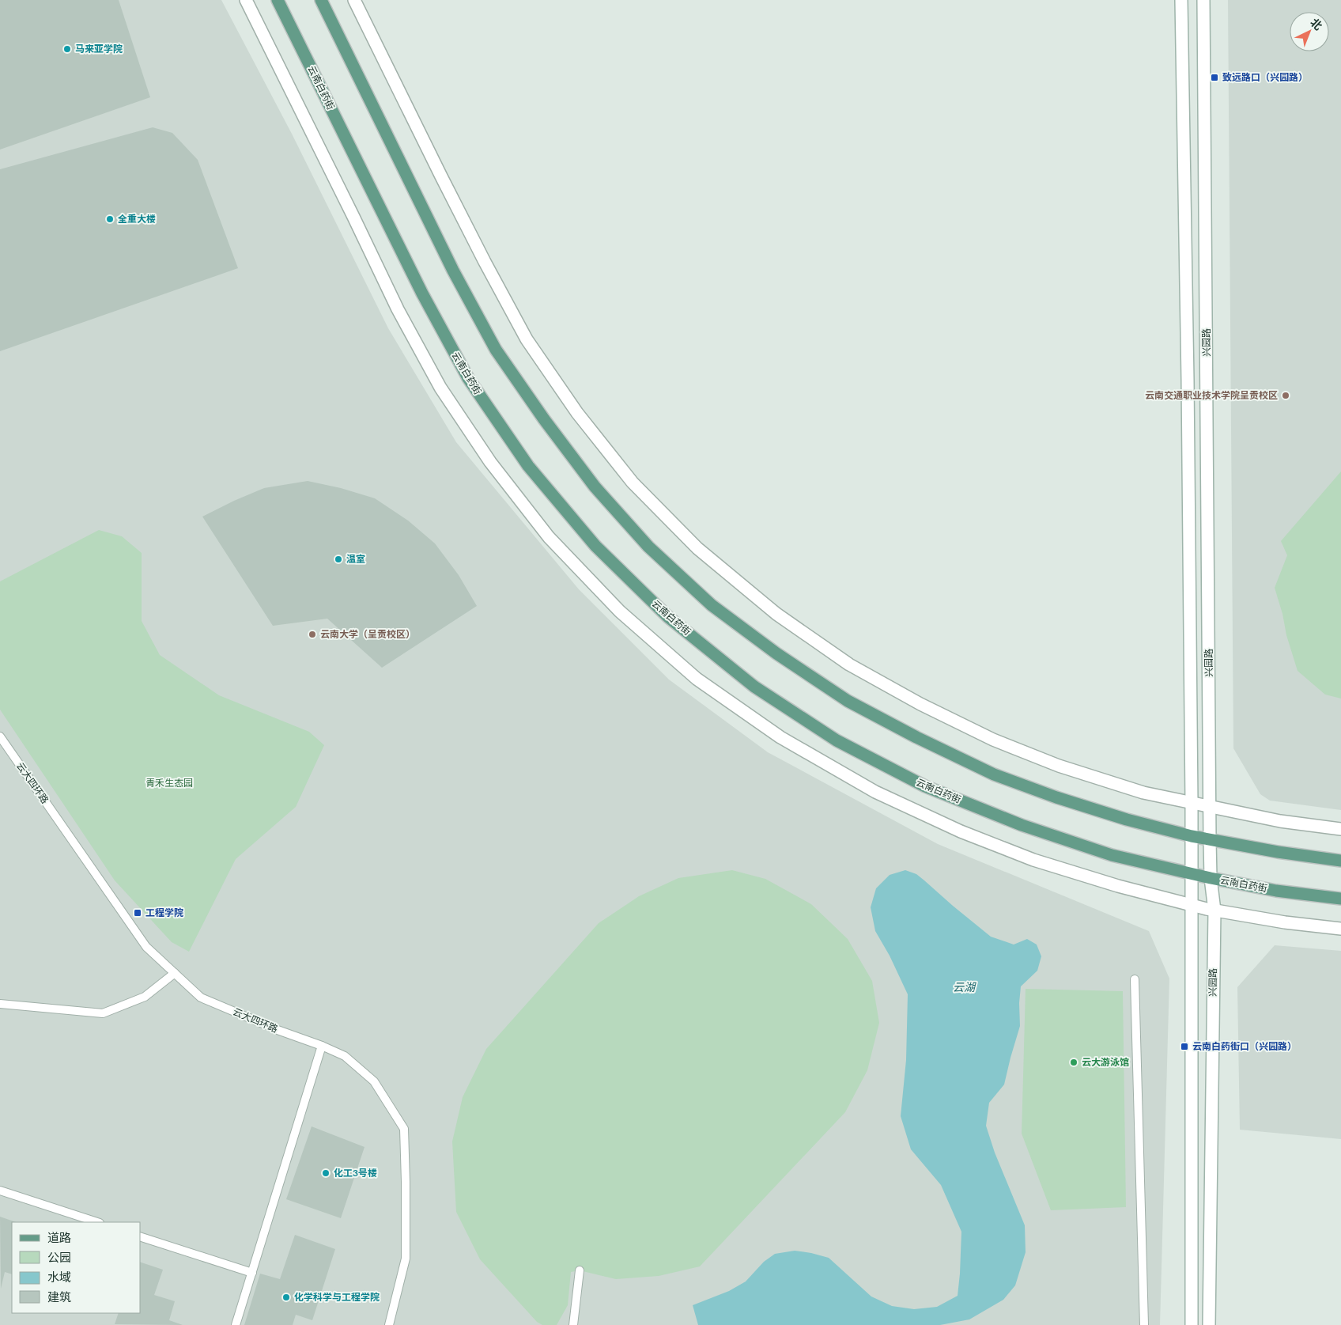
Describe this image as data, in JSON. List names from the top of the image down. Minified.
{"streets":{"main road":["云南白药街"],"street":["兴园路"],"lane":["云大四环路"]},"crossings":[["云南白药街","兴园路"]],"water":["云湖"],"parks":["青禾生态园"],"places":{"other":["马来亚学院","全重大楼","云南交通职业技术学院呈贡校区","温室","云南大学（呈贡校区）","云大游泳馆","化工3号楼","化学科学与工程学院"],"transit":["致远路口（兴园路）","工程学院","云南白药街口（兴园路）"]},"legend":["道路","公园","水域","建筑"],"north":"top right"}
